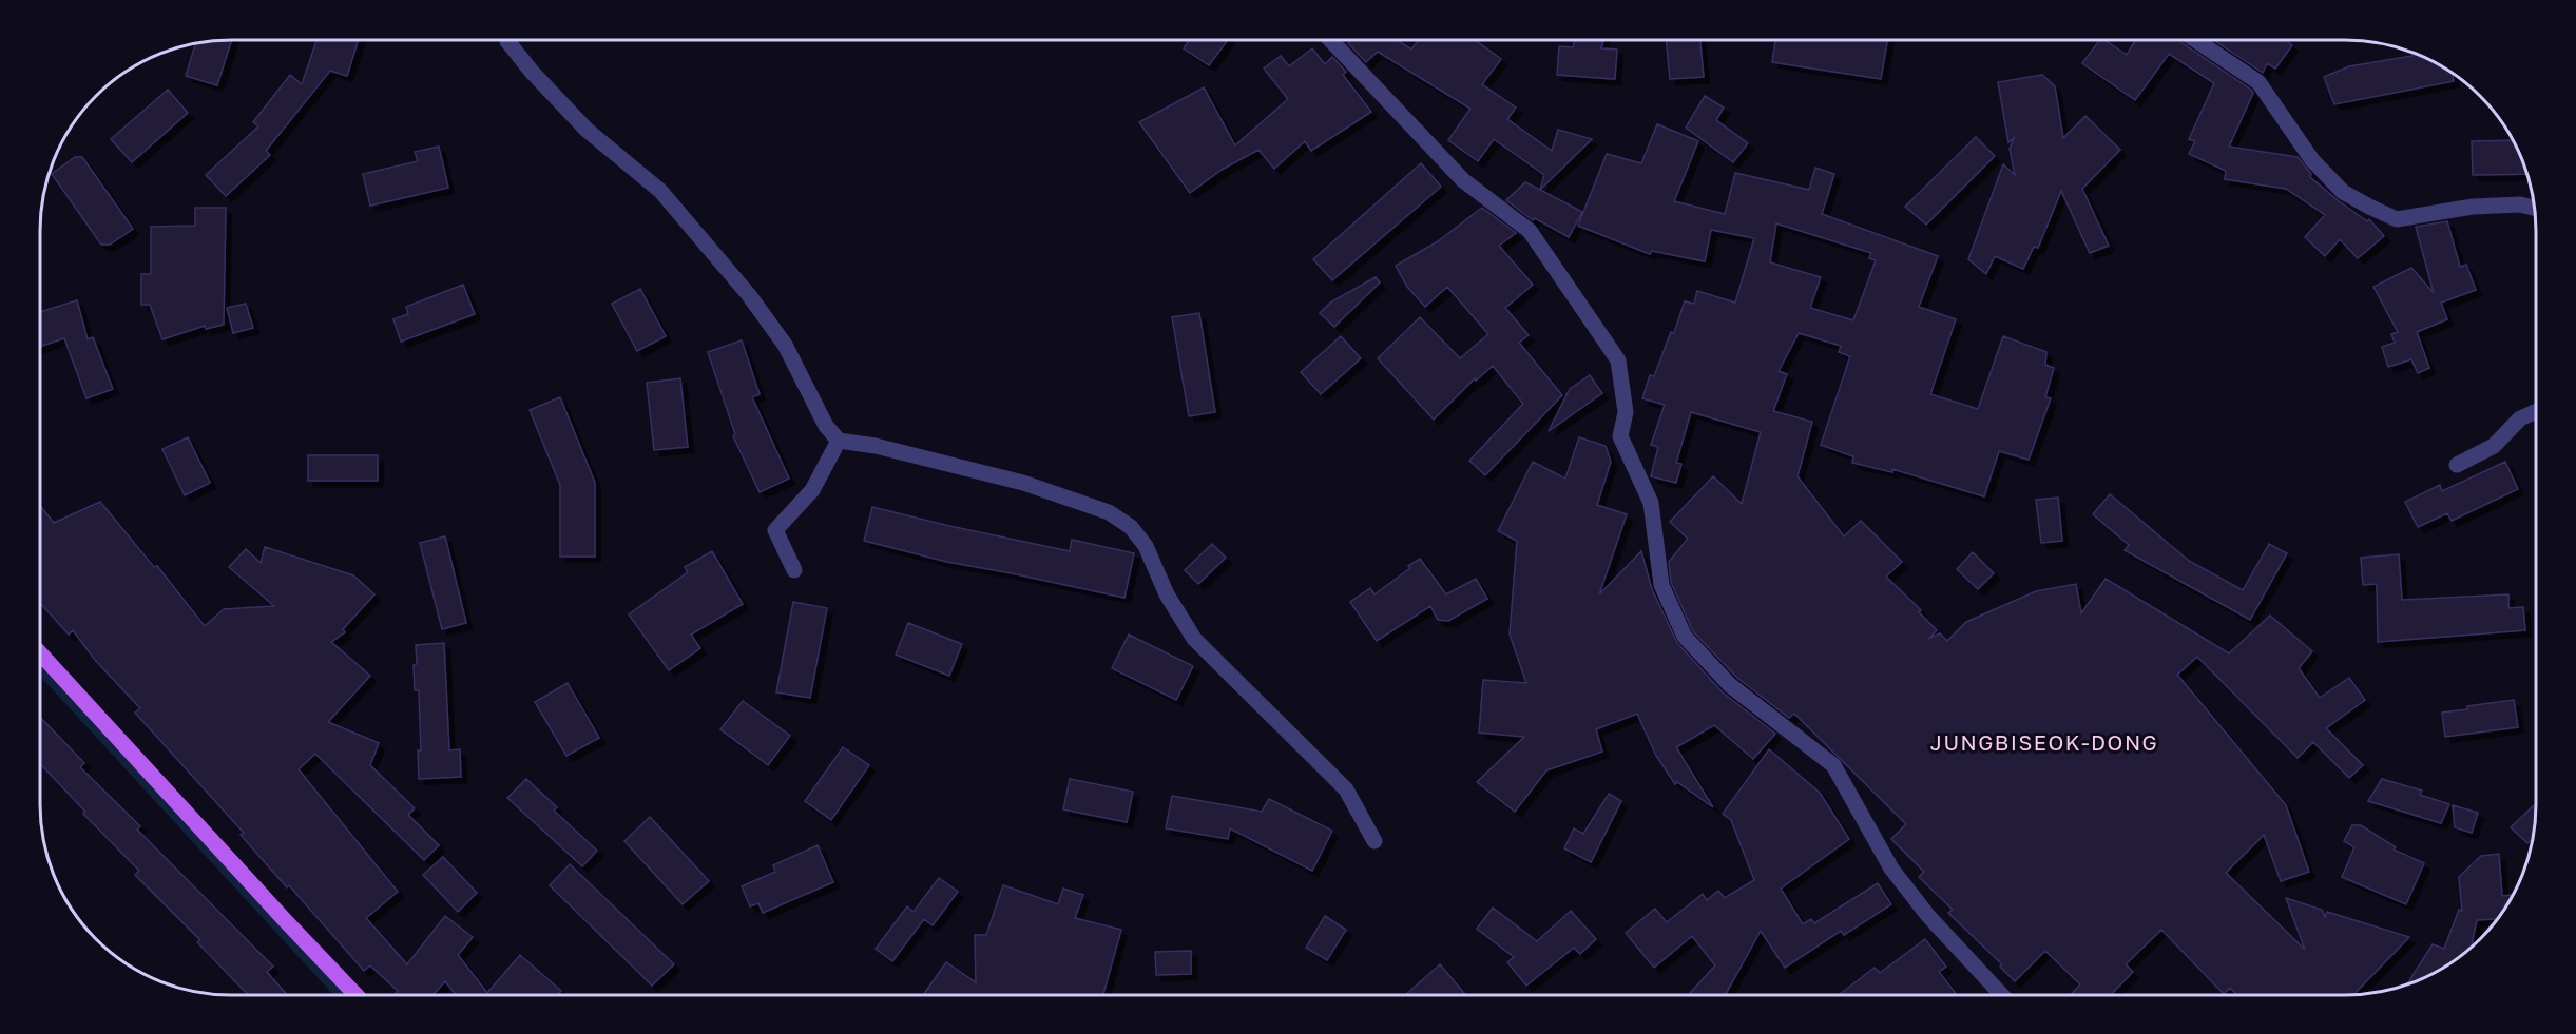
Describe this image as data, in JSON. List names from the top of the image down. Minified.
{"districts":["JUNGBISEOK-DONG"]}
